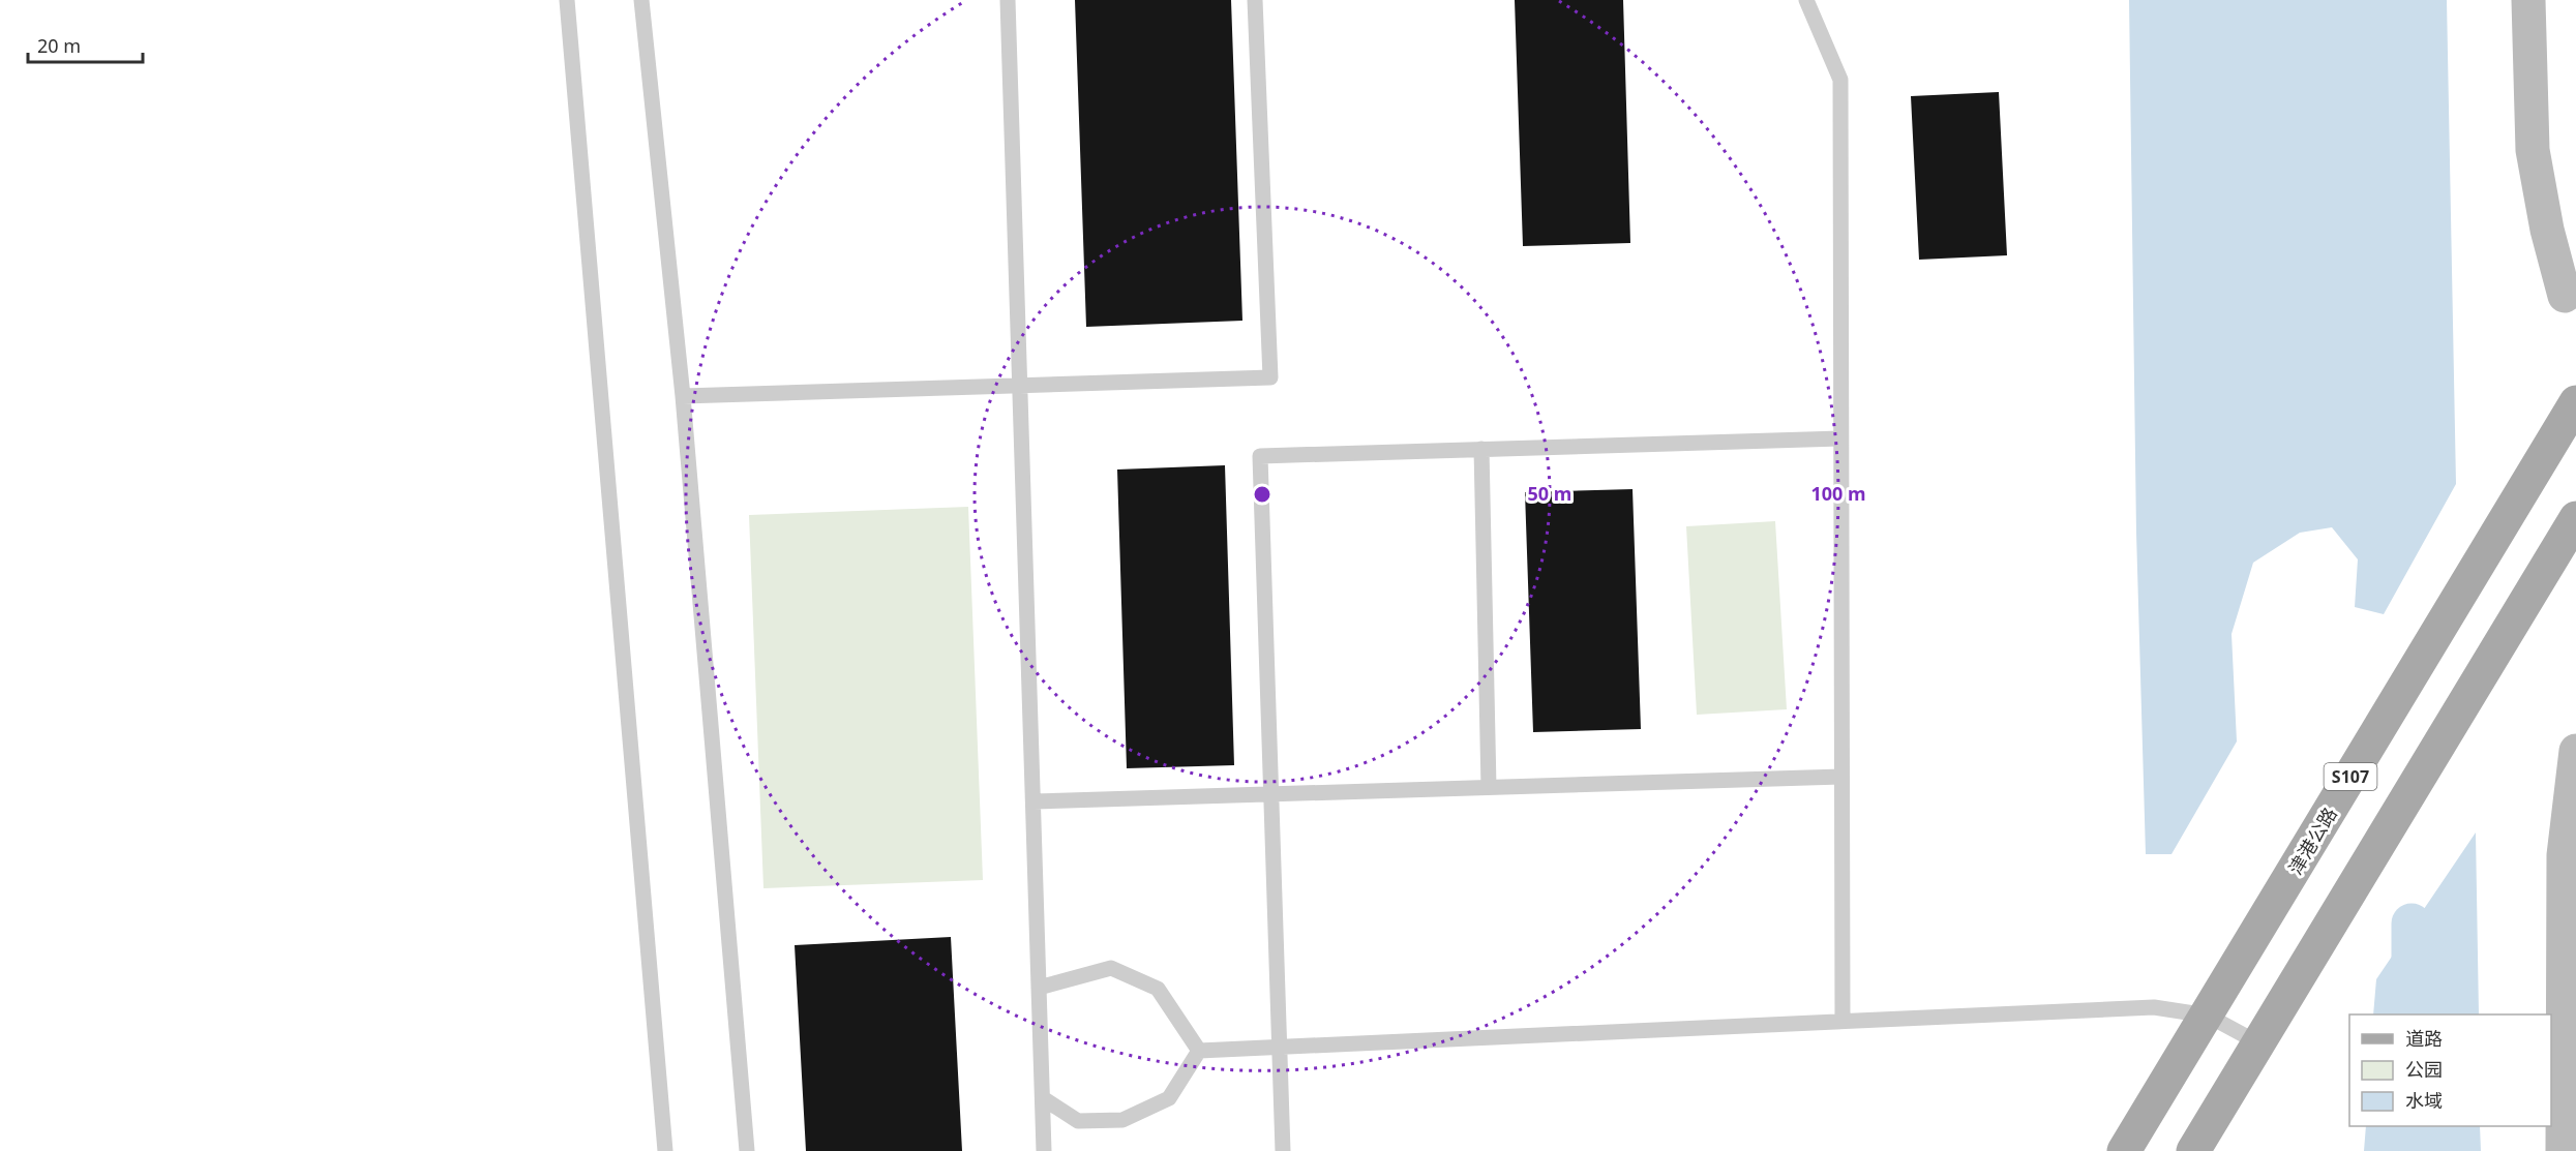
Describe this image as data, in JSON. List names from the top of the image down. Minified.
{"streets":{"main road":["S107","津港公路"]},"legend":["道路","公园","水域"],"scale_bar":"20 m","rings":["50 m","100 m"]}
